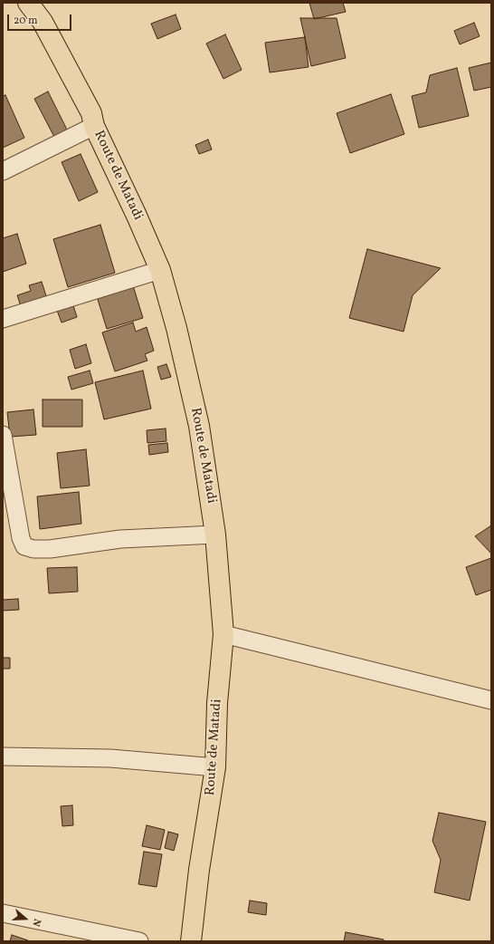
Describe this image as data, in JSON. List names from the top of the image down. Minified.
{"streets":{"highway":["Route de Matadi"]},"scale_bar":"20 m","north":"right"}
